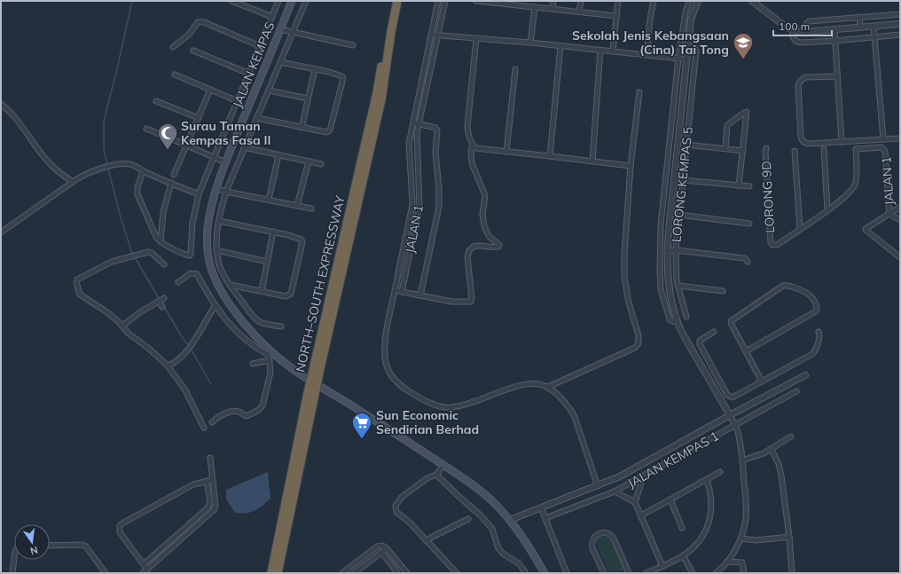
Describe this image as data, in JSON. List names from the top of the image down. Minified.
{"streets":{"highway":["NORTH–SOUTH EXPRESSWAY"],"main road":["JALAN KEMPAS"],"street":["JALAN 1","LORONG KEMPAS 5","LORONG 9D","JALAN KEMPAS 1"]},"places":{"school or university":["Sekolah Jenis Kebangsaan (Cina) Tai Tong"],"mosque":["Surau Taman Kempas Fasa II"],"supermarket":["Sun Economic Sendirian Berhad"]},"scale_bar":"100 m","north":"bottom"}
